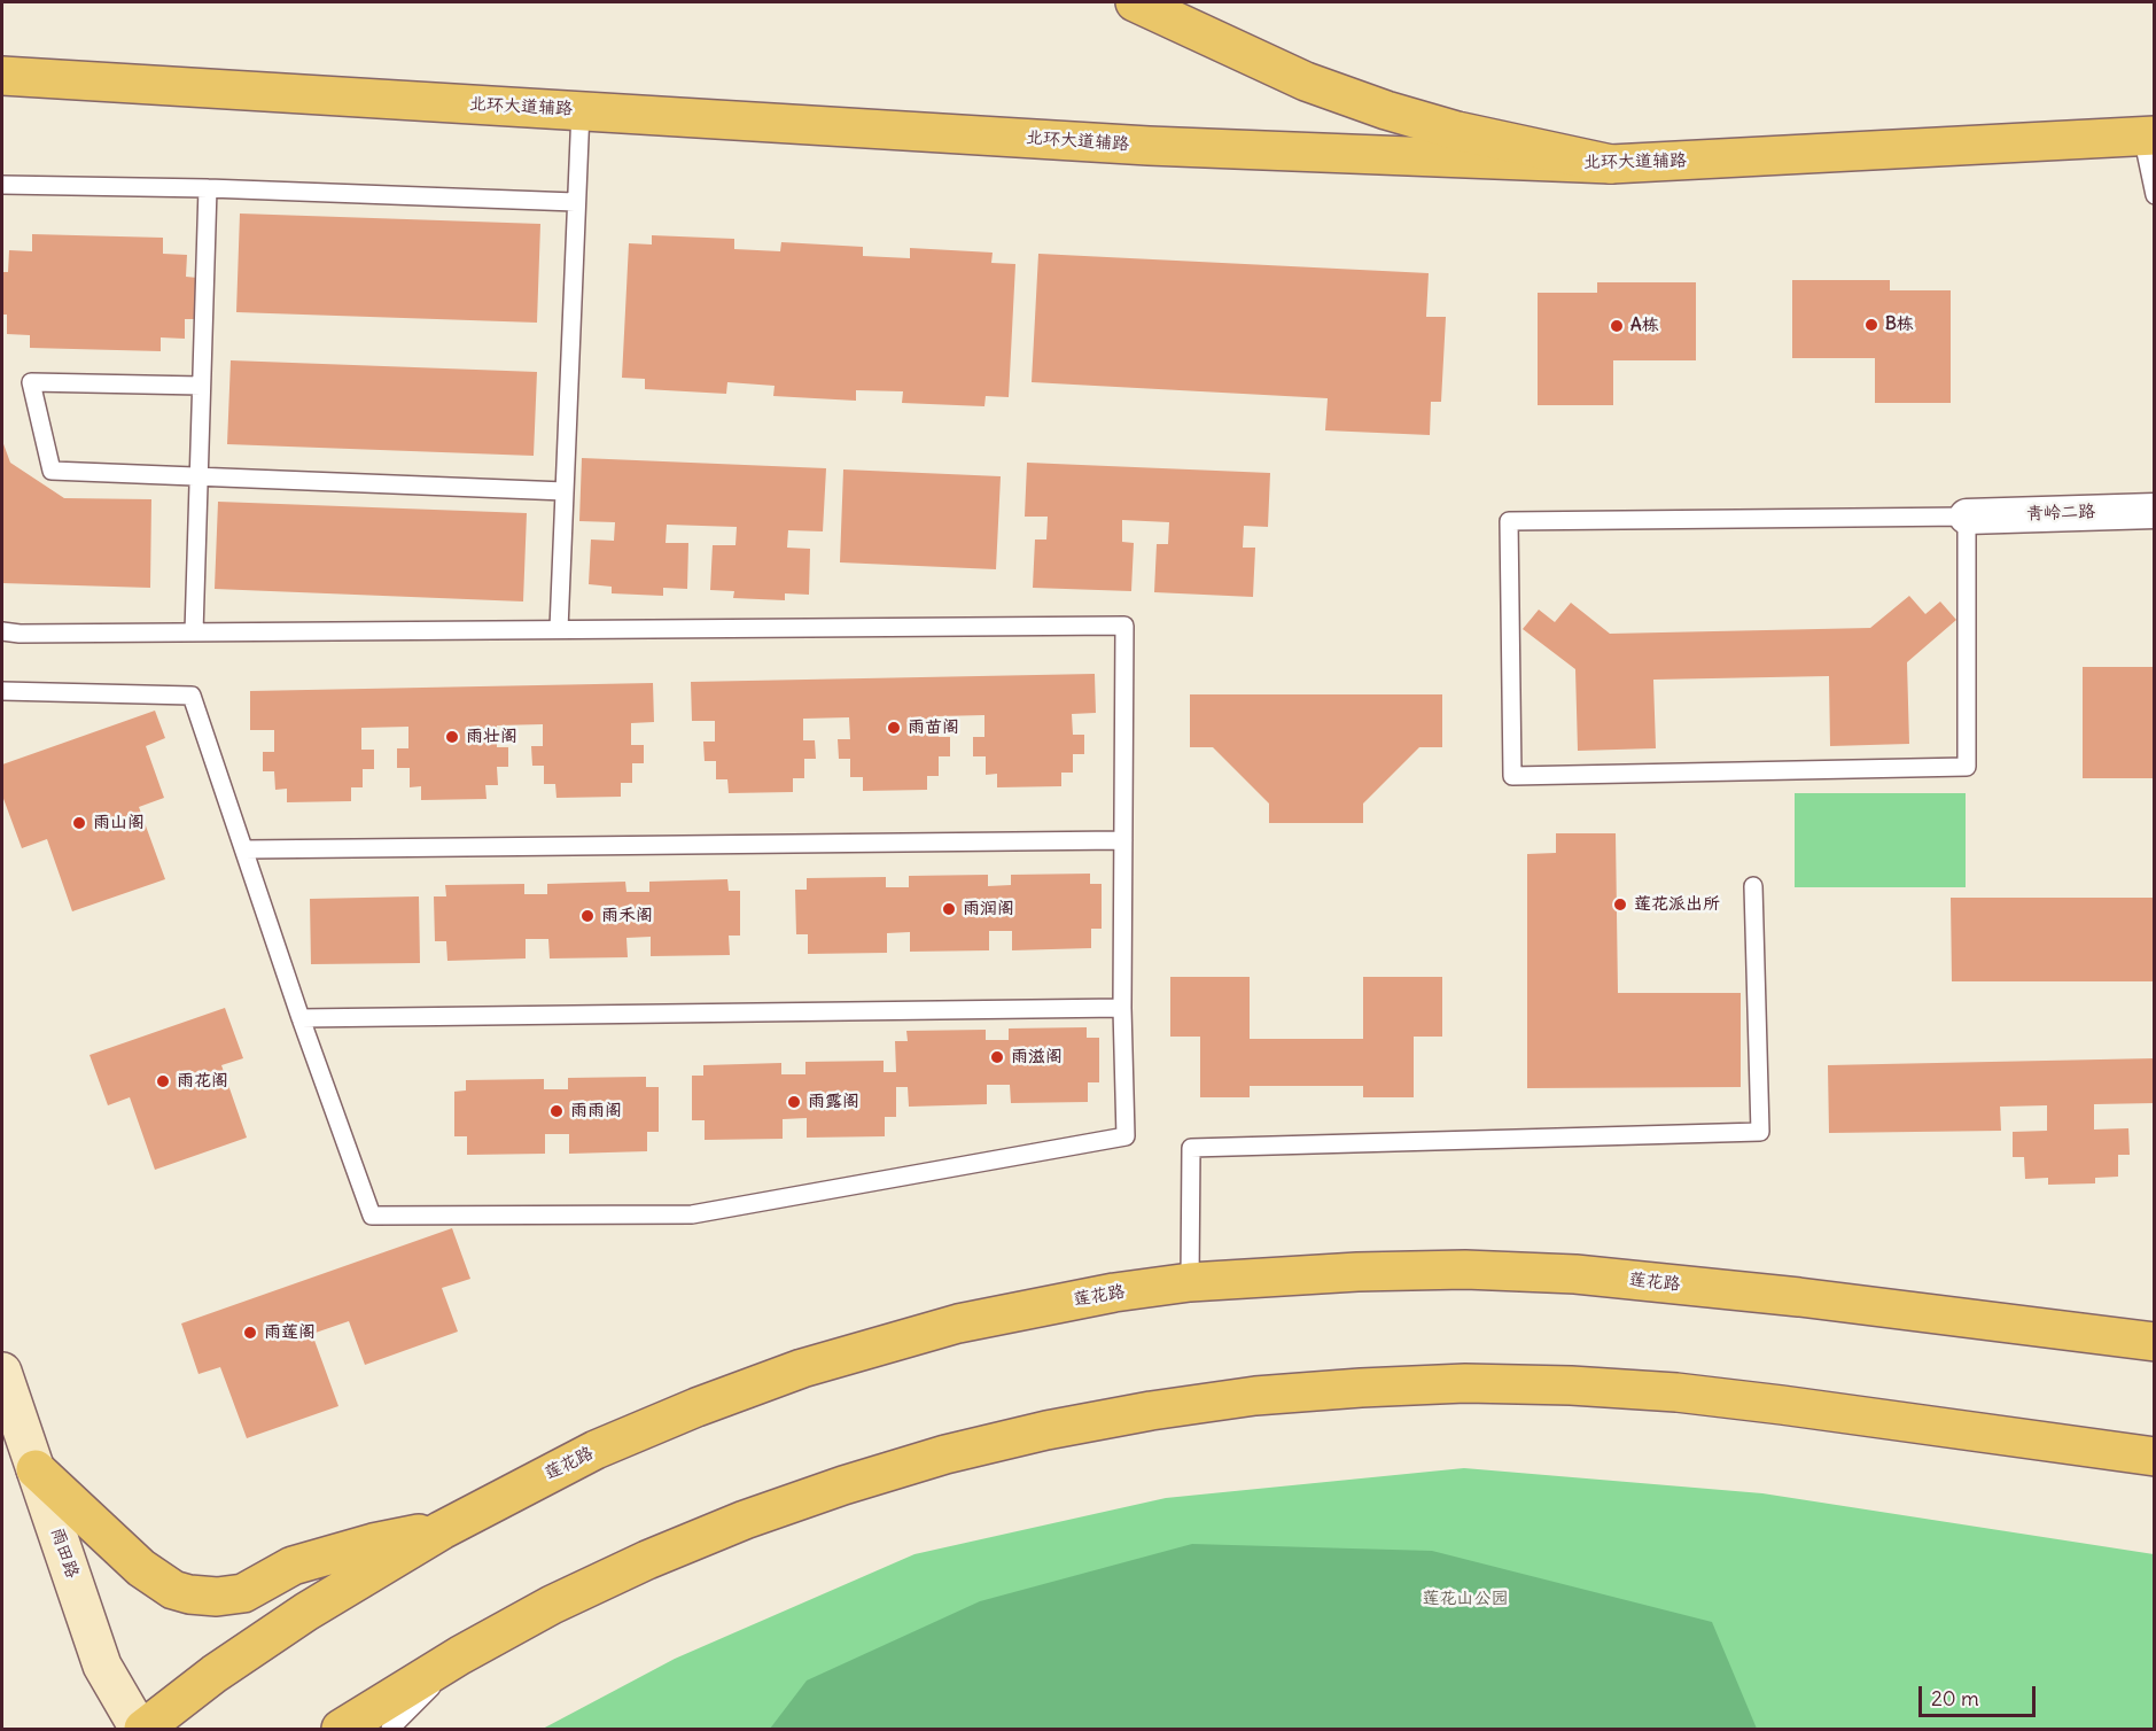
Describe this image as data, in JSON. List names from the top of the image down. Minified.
{"streets":{"main road":["北环大道辅路","莲花路"],"street":["青岭二路","雨田路"]},"crossings":[["莲花路","雨田路"]],"parks":["莲花山公园"],"places":["B栋","A栋","雨苗阁","雨壮阁","雨山阁","莲花派出所","雨润阁","雨禾阁","雨滋阁","雨花阁","雨露阁","雨雨阁","雨莲阁"],"scale_bar":"20 m"}
